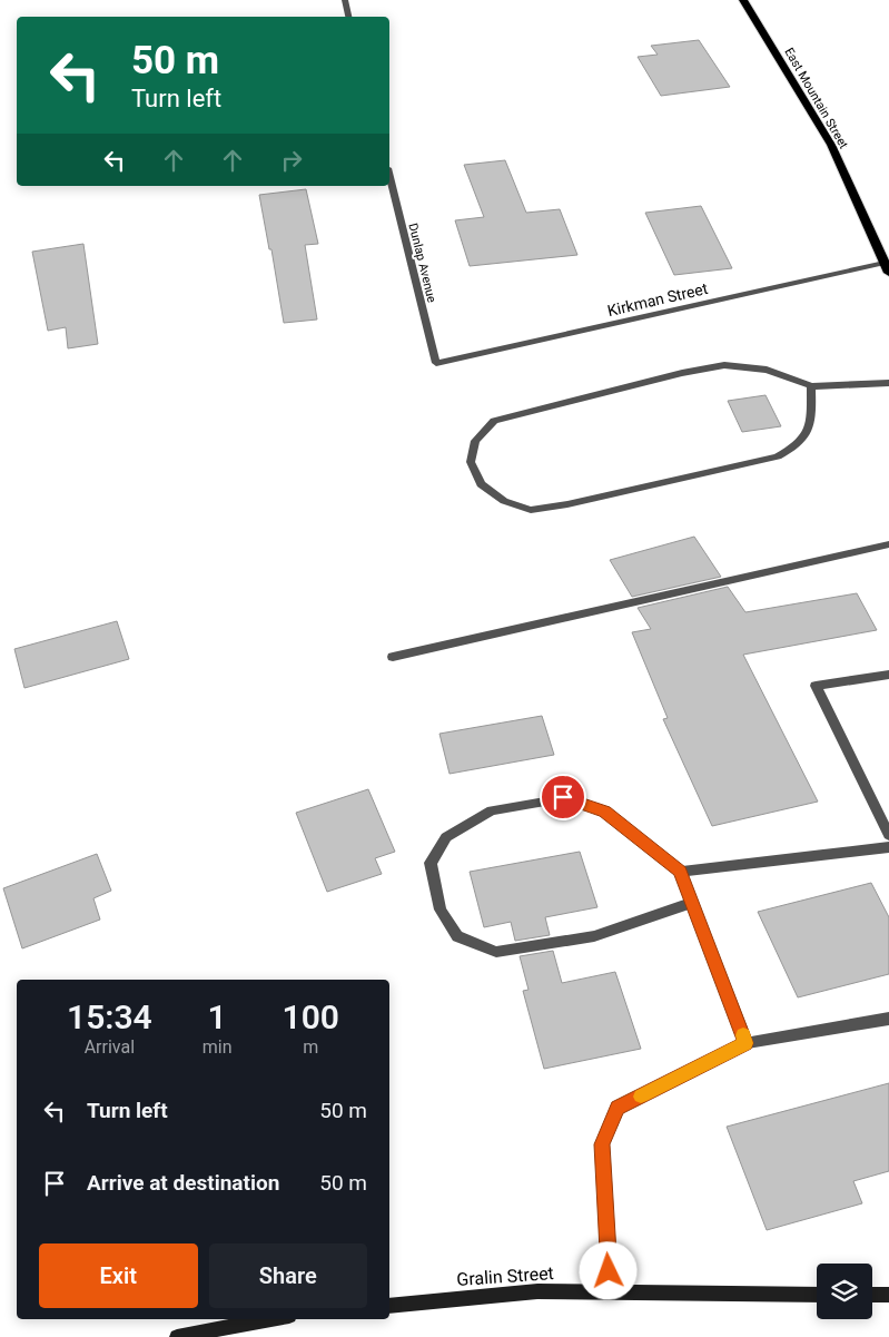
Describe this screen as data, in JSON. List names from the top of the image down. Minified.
{"streets":{"main road":["East Mountain Street"],"street":["Dunlap Avenue","Kirkman Street","Gralin Street"]},"crossings":[["East Mountain Street","Kirkman Street"],["Dunlap Avenue","Kirkman Street"]],"page":{"turn":["50 m","Turn left"],"eta":["15:34","Arrival","1","min","100","m"],"list":[{"name":"Turn left","value":"50 m"},{"name":"Arrive at destination","value":"50 m"}],"buttons":["Exit","Share"]}}
